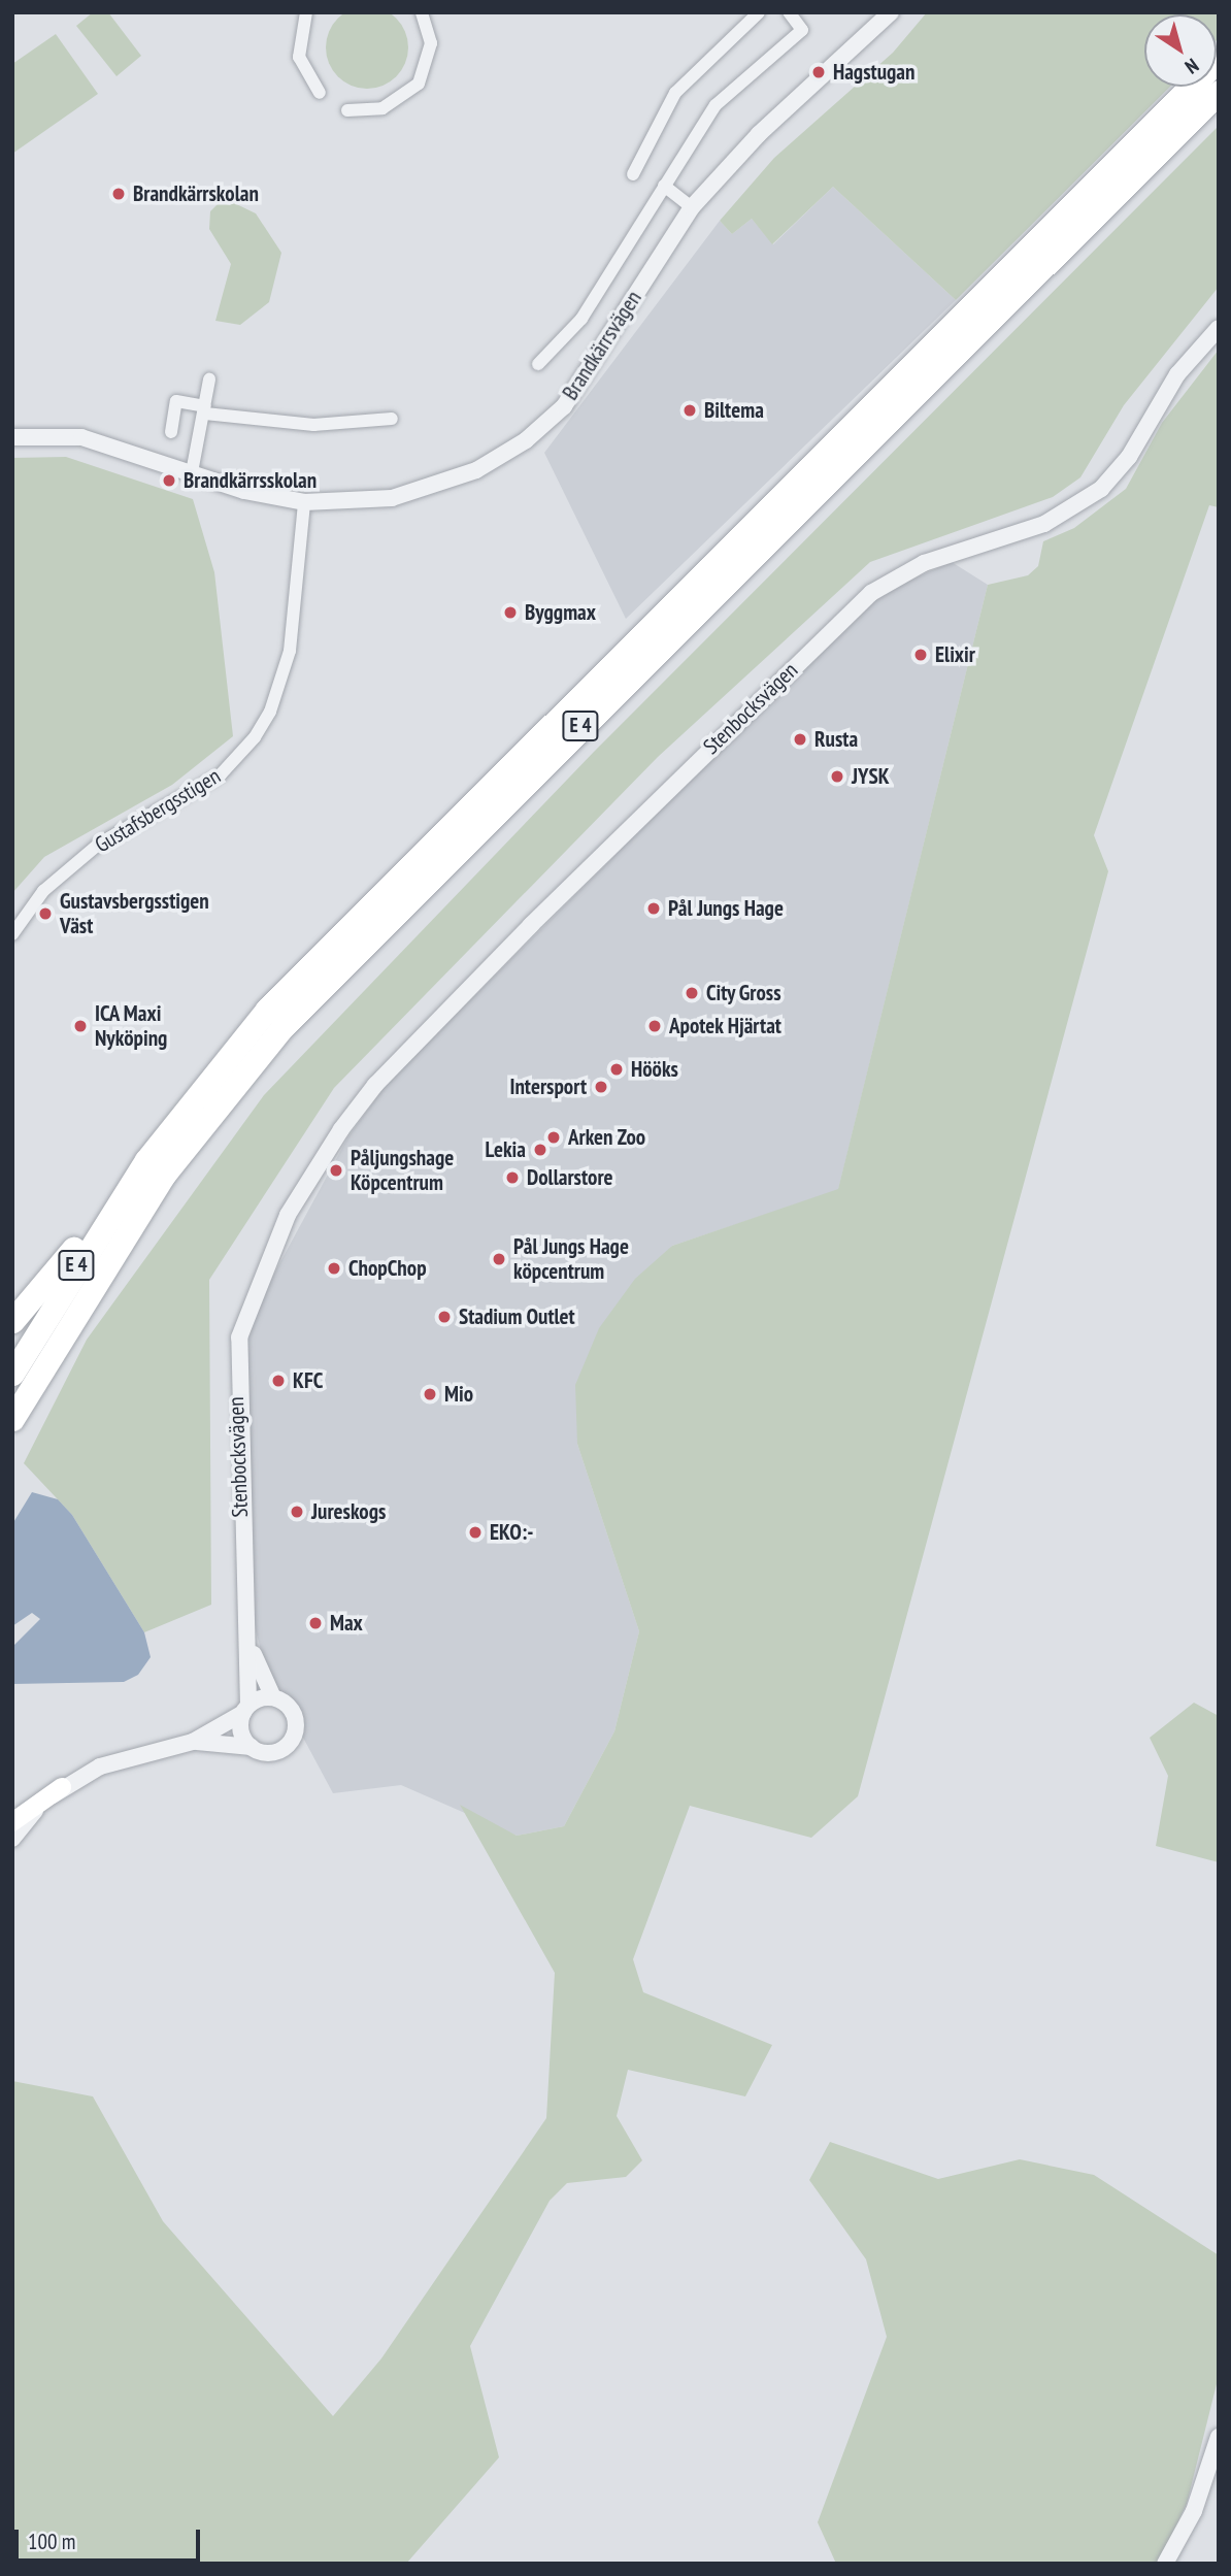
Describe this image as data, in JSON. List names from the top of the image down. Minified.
{"streets":{"highway":["E 4"],"street":["Brandkärrsvägen","Stenbocksvägen","Gustafsbergsstigen"]},"crossings":[["Brandkärrsvägen","Gustafsbergsstigen"]],"places":["Hagstugan","Brandkärrskolan","Biltema","Brandkärrsskolan","Byggmax","Elixir","Rusta","JYSK","Pål Jungs Hage","Gustavsbergsstigen Väst","City Gross","ICA Maxi Nyköping","Apotek Hjärtat","Hööks","Intersport","Arken Zoo","Lekia","Påljungshage Köpcentrum","Dollarstore","Pål Jungs Hage köpcentrum","ChopChop","Stadium Outlet","KFC","Mio","Jureskogs","EKO:-","Max"],"scale_bar":"100 m","north":"bottom right"}
